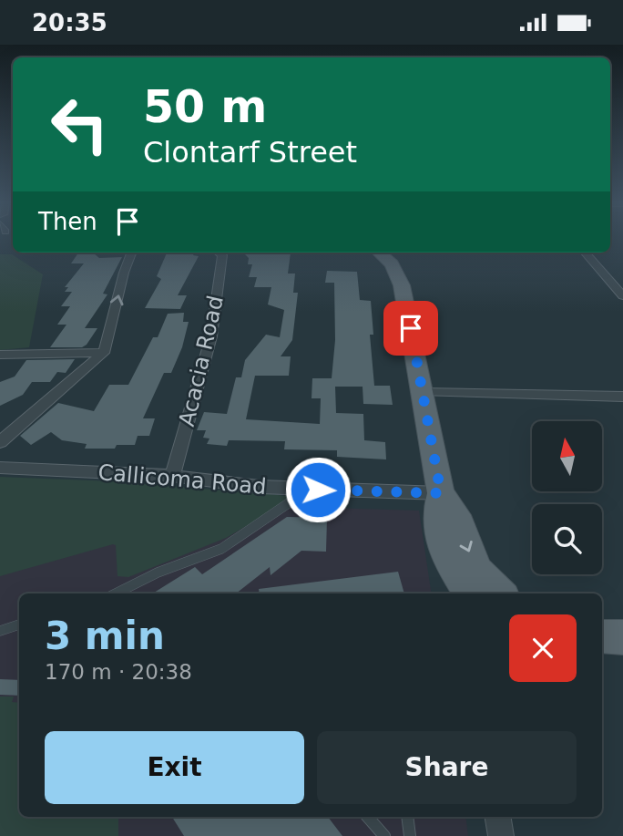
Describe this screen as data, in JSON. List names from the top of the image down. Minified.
{"streets":{"street":["Acacia Road","Callicoma Road"]},"crossings":[["Acacia Road","Callicoma Road"]],"north":"top","page":{"status":"20:35","turn":["50 m","Clontarf Street"],"then":"Then","heading":["3 min","170 m · 20:38"],"buttons":["Exit","Share"]}}
